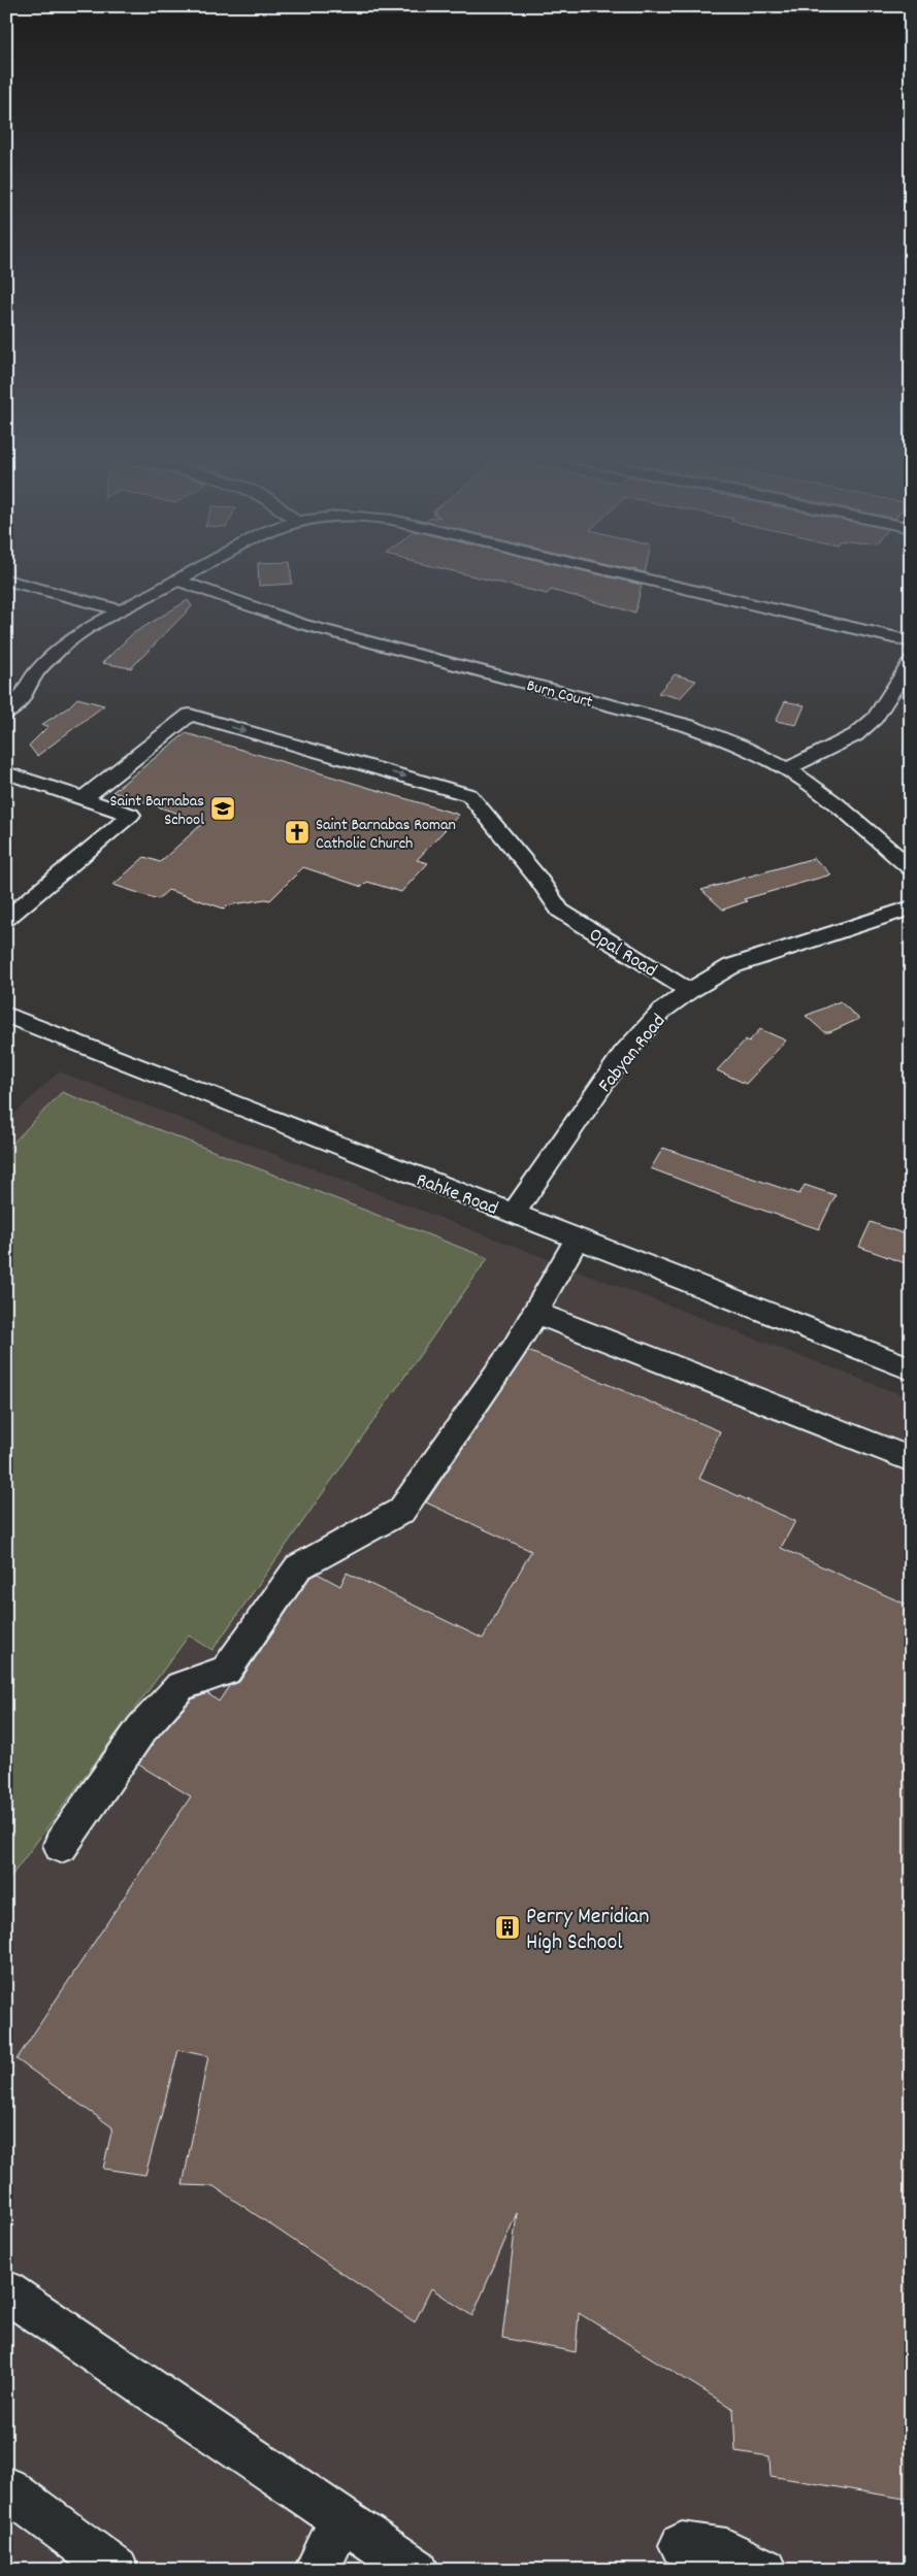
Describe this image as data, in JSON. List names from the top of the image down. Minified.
{"streets":{"street":["Burn Court","Opal Road","Fabyan Road","Rahke Road"]},"crossings":[["Opal Road","Fabyan Road"],["Fabyan Road","Rahke Road"]],"one_way":["Opal Road"],"places":{"school or university":["Saint Barnabas School"],"church":["Saint Barnabas Roman Catholic Church"],"building":["Perry Meridian High School"]}}
